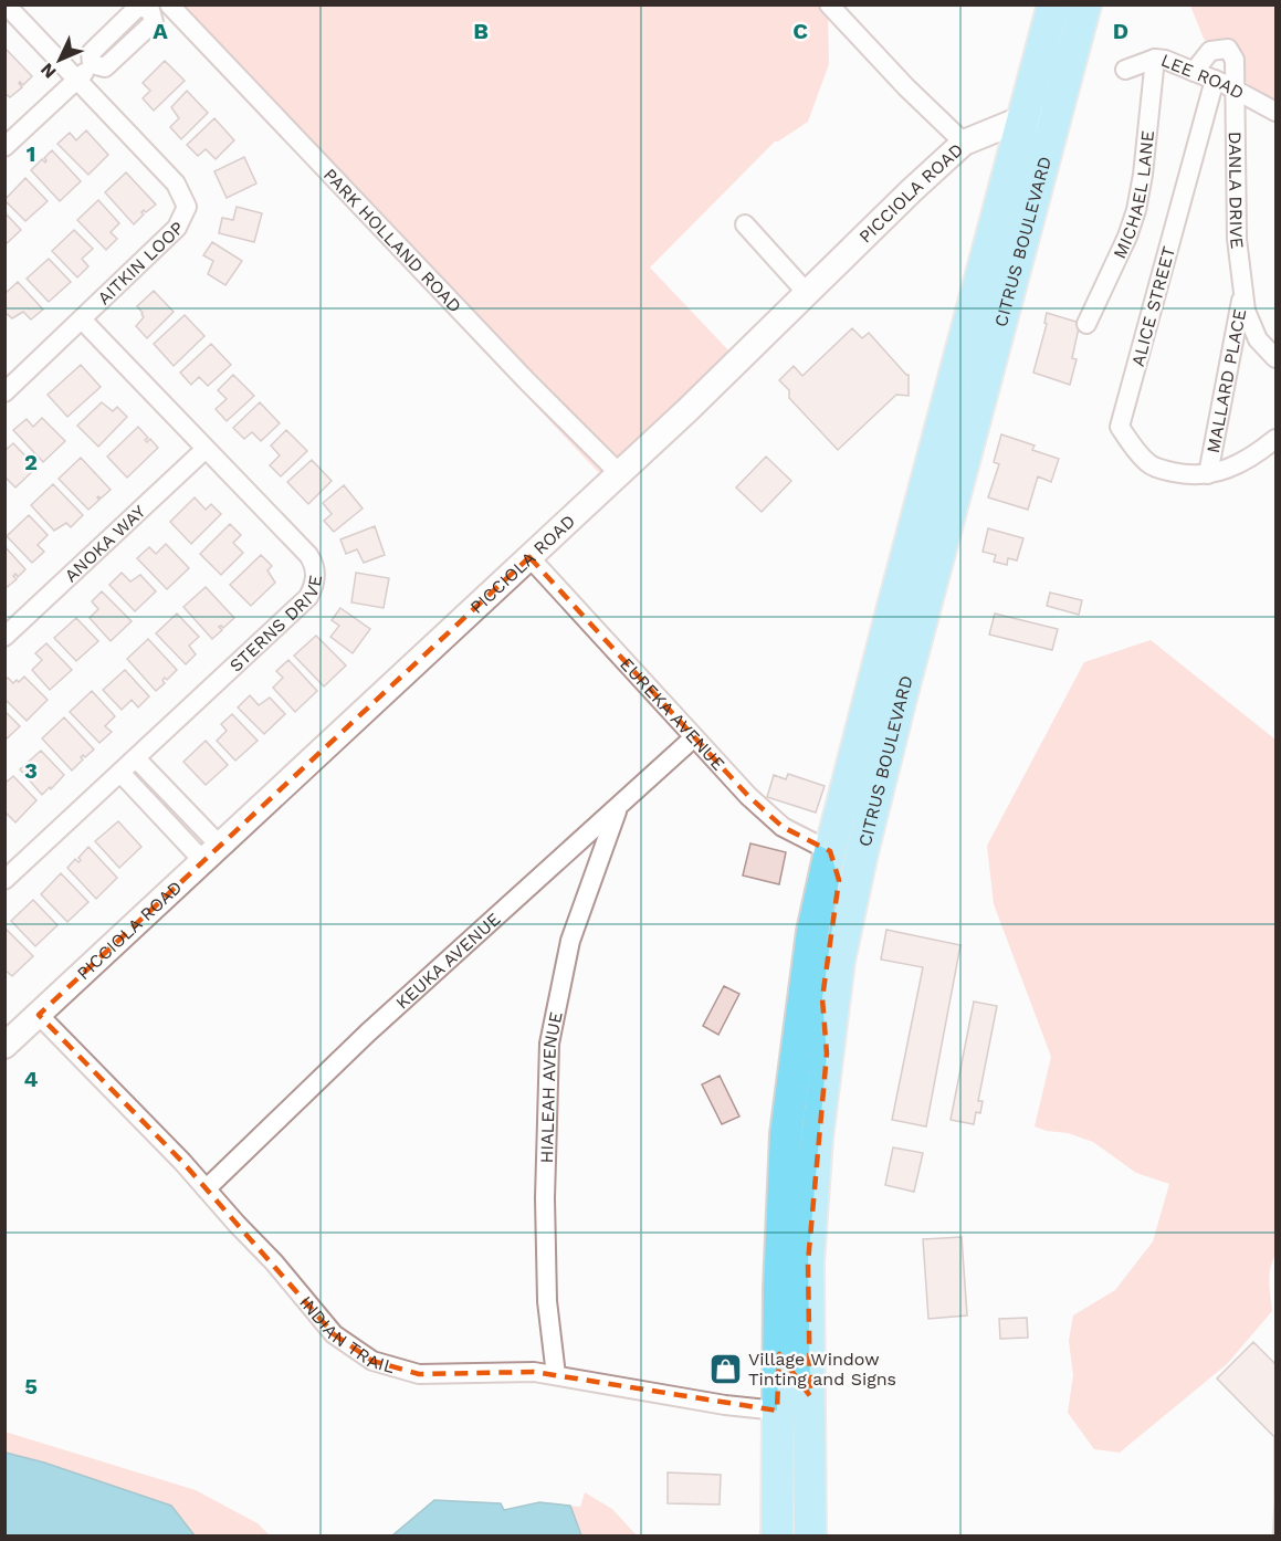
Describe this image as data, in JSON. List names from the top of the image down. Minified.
{"streets":{"highway":["CITRUS BOULEVARD"],"street":["LEE ROAD","DANLA DRIVE","PICCIOLA ROAD","MICHAEL LANE","PARK HOLLAND ROAD","AITKIN LOOP","ALICE STREET","MALLARD PLACE","ANOKA WAY","STERNS DRIVE","EUREKA AVENUE","KEUKA AVENUE","HIALEAH AVENUE","INDIAN TRAIL"]},"crossings":[["LEE ROAD","DANLA DRIVE"],["LEE ROAD","MICHAEL LANE"],["LEE ROAD","ALICE STREET"],["DANLA DRIVE","MALLARD PLACE"],["PICCIOLA ROAD","PARK HOLLAND ROAD"],["PICCIOLA ROAD","CITRUS BOULEVARD"],["PICCIOLA ROAD","EUREKA AVENUE"],["PICCIOLA ROAD","INDIAN TRAIL"],["CITRUS BOULEVARD","EUREKA AVENUE"],["CITRUS BOULEVARD","INDIAN TRAIL"],["AITKIN LOOP","STERNS DRIVE"],["ALICE STREET","MALLARD PLACE"],["ANOKA WAY","STERNS DRIVE"],["EUREKA AVENUE","KEUKA AVENUE"],["KEUKA AVENUE","HIALEAH AVENUE"],["KEUKA AVENUE","INDIAN TRAIL"],["HIALEAH AVENUE","INDIAN TRAIL"]],"places":{"shop":["Village Window Tinting and Signs"]},"north":"bottom left","grid":{"columns":["A","B","C","D"],"rows":["1","2","3","4","5"]}}
